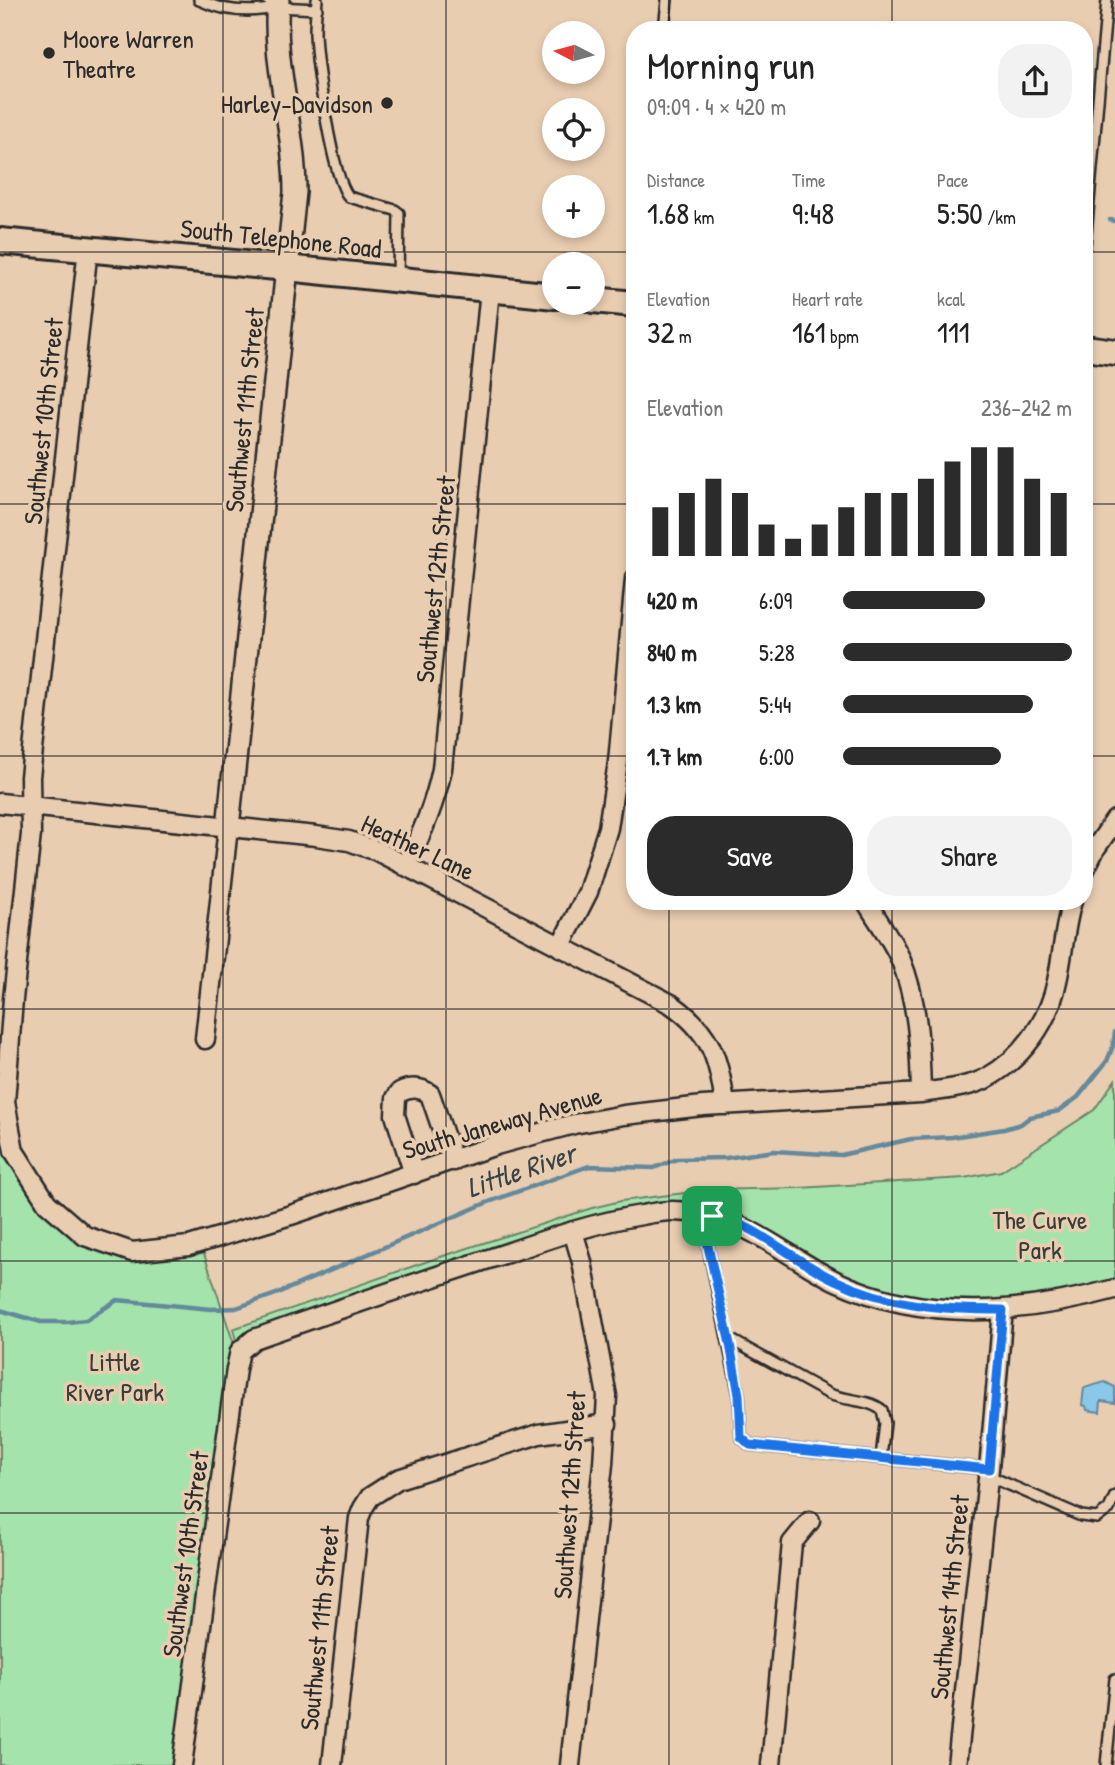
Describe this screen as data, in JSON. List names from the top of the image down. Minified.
{"streets":{"main road":["South Telephone Road"],"street":["Southwest 11th Street","Southwest 10th Street","Southwest 12th Street","Heather Lane","South Janeway Avenue","Southwest 14th Street"]},"crossings":[["South Telephone Road","Southwest 11th Street"],["South Telephone Road","Southwest 10th Street"],["South Telephone Road","Southwest 12th Street"],["Southwest 11th Street","Southwest 12th Street"],["Southwest 11th Street","Heather Lane"],["Southwest 10th Street","Southwest 12th Street"],["Southwest 10th Street","Heather Lane"],["Southwest 10th Street","South Janeway Avenue"],["Southwest 12th Street","Heather Lane"],["Heather Lane","South Janeway Avenue"]],"water":["Little River"],"parks":["The Curve Park","Little River Park"],"places":["Moore Warren Theatre","Harley-Davidson"],"north":"left","page":{"map_buttons":["+","−"],"heading":["Morning run","09:09 · 4 × 420 m"],"stats":[["Distance","1.68 km"],["Time","9:48"],["Pace","5:50 /km"],["Elevation","32 m"],["Heart rate","161 bpm"],["kcal","111"]],"chart":["Elevation","236–242 m"],"list":[{"name":"420 m","note":"6:09"},{"name":"840 m","note":"5:28"},{"name":"1.3 km","note":"5:44"},{"name":"1.7 km","note":"6:00"}],"buttons":["Save","Share"]}}
